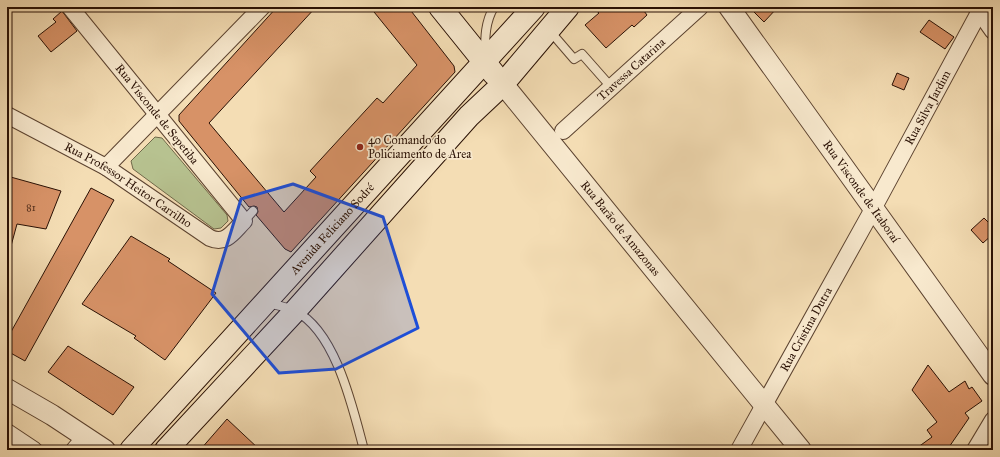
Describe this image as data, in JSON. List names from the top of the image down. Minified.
{"streets":{"main road":["Avenida Feliciano Sodré","Rua Barão de Amazonas"],"street":["Travessa Catarina","Rua Silva Jardim","Rua Visconde de Sepetiba","Rua Professor Heitor Carrilho","Rua Visconde de Itaboraí","Rua Cristina Dutra"]},"crossings":[["Rua Silva Jardim","Rua Visconde de Itaboraí"],["Rua Silva Jardim","Rua Cristina Dutra"],["Rua Visconde de Sepetiba","Rua Professor Heitor Carrilho"],["Rua Visconde de Itaboraí","Rua Cristina Dutra"],["Avenida Feliciano Sodré","Rua Barão de Amazonas"],["Rua Barão de Amazonas","Rua Cristina Dutra"]],"places":["4o Comando do Policiamento de Area"],"house_numbers":["81"]}
